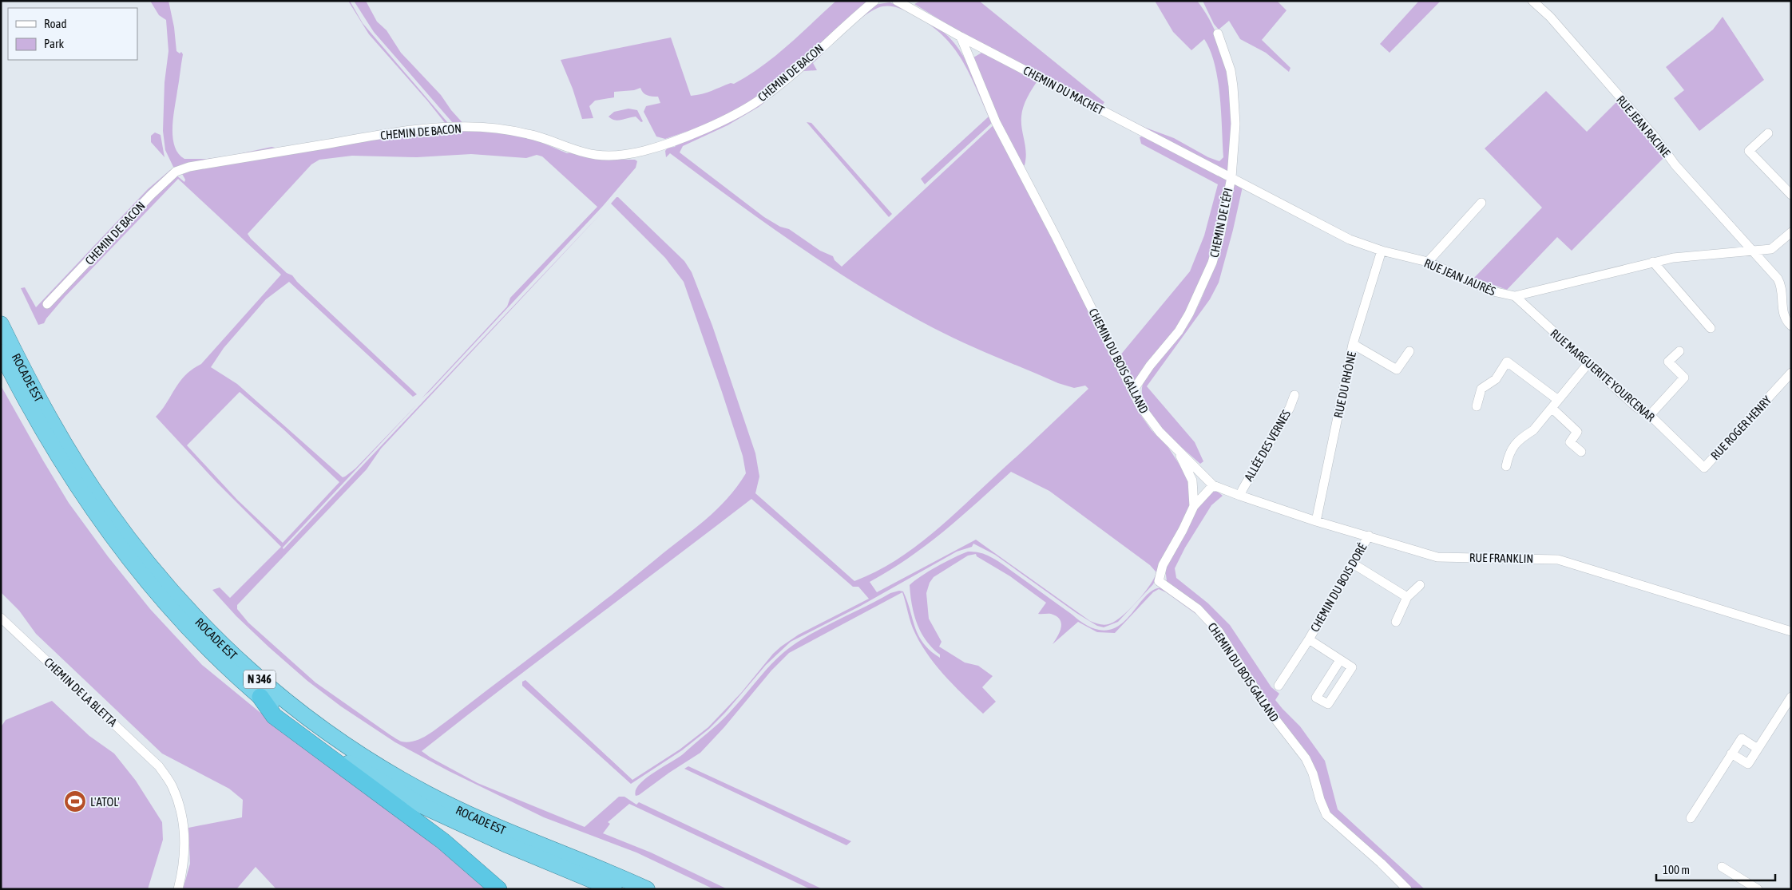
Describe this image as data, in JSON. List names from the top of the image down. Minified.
{"streets":{"highway":["ROCADE EST","N 346"],"street":["CHEMIN DE BACON","CHEMIN DU MACHET","RUE JEAN RACINE","CHEMIN DE L'ÉPI","RUE JEAN JAURÈS","CHEMIN DU BOIS GALLAND","RUE MARGUERITE YOURCENAR","RUE DU RHÔNE","RUE ROGER HENRY","ALLÉE DES VERNES","RUE FRANKLIN","CHEMIN DU BOIS DORÉ","CHEMIN DE LA BLETTA"]},"crossings":[["CHEMIN DU MACHET","CHEMIN DE L'ÉPI"],["CHEMIN DU MACHET","RUE JEAN JAURÈS"],["CHEMIN DU MACHET","CHEMIN DU BOIS GALLAND"],["RUE JEAN RACINE","RUE JEAN JAURÈS"],["CHEMIN DE L'ÉPI","RUE JEAN JAURÈS"],["CHEMIN DE L'ÉPI","CHEMIN DU BOIS GALLAND"],["RUE JEAN JAURÈS","RUE MARGUERITE YOURCENAR"],["RUE JEAN JAURÈS","RUE DU RHÔNE"],["CHEMIN DU BOIS GALLAND","RUE FRANKLIN"],["RUE MARGUERITE YOURCENAR","RUE ROGER HENRY"],["ROCADE EST","N 346"],["RUE DU RHÔNE","RUE FRANKLIN"],["ALLÉE DES VERNES","RUE FRANKLIN"],["RUE FRANKLIN","CHEMIN DU BOIS DORÉ"]],"places":{"sports":["L'ATOL'"]},"legend":["Road","Park"],"scale_bar":"100 m"}
